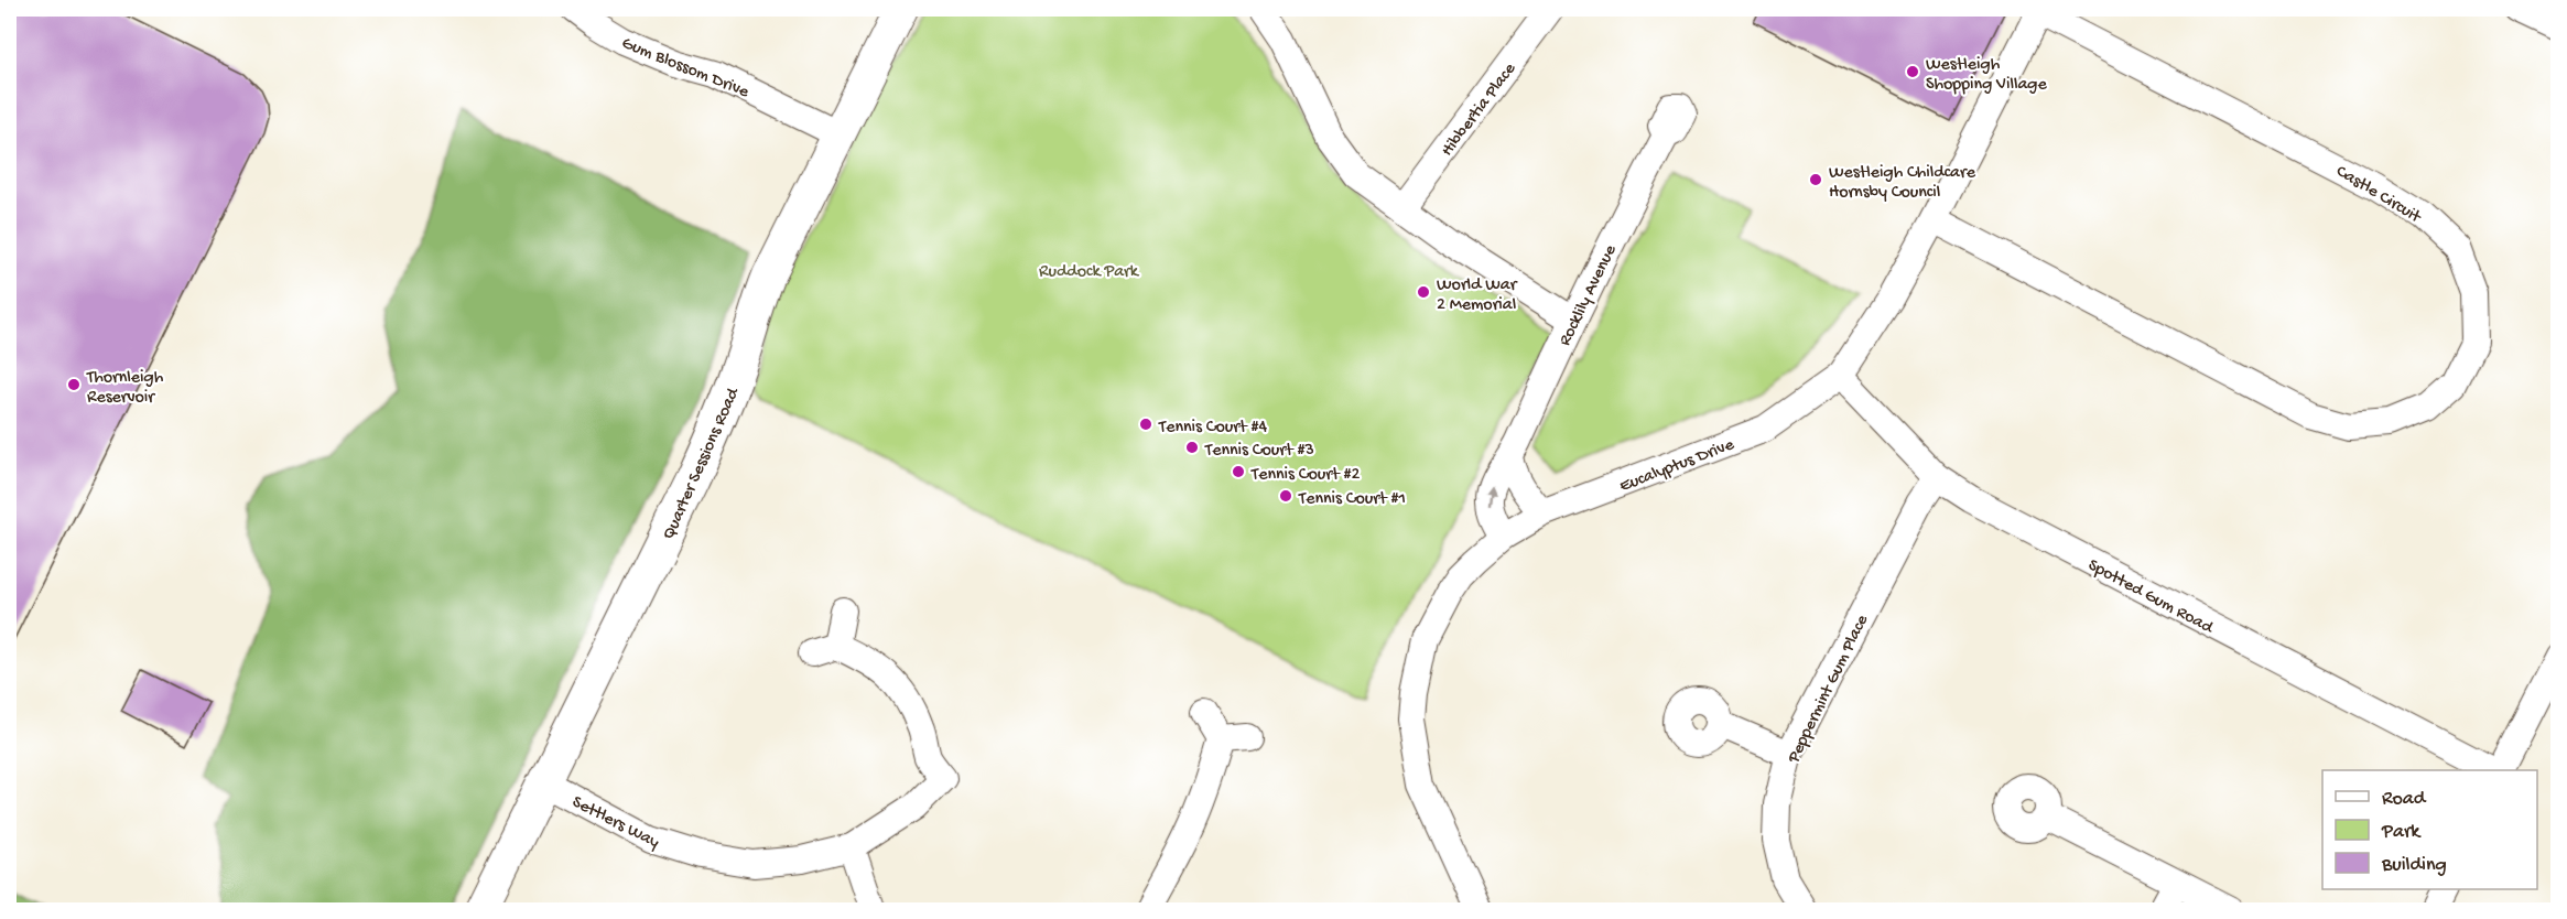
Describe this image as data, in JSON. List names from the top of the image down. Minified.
{"streets":{"main road":["Quarter Sessions Road"],"street":["Gum Blossom Drive","Hibbertia Place","Castle Circuit","Rocklily Avenue","Eucalyptus Drive","Spotted Gum Road","Peppermint Gum Place","Settlers Way"]},"crossings":[["Gum Blossom Drive","Quarter Sessions Road"],["Castle Circuit","Eucalyptus Drive"],["Rocklily Avenue","Eucalyptus Drive"],["Quarter Sessions Road","Settlers Way"],["Eucalyptus Drive","Spotted Gum Road"],["Spotted Gum Road","Peppermint Gum Place"]],"parks":["Ruddock Park"],"places":["Westleigh Shopping Village","Westleigh Childcare Hornsby Council","World War 2 Memorial","Thornleigh Reservoir","Tennis Court #4","Tennis Court #3","Tennis Court #2","Tennis Court #1"],"legend":["Road","Park","Building"]}
